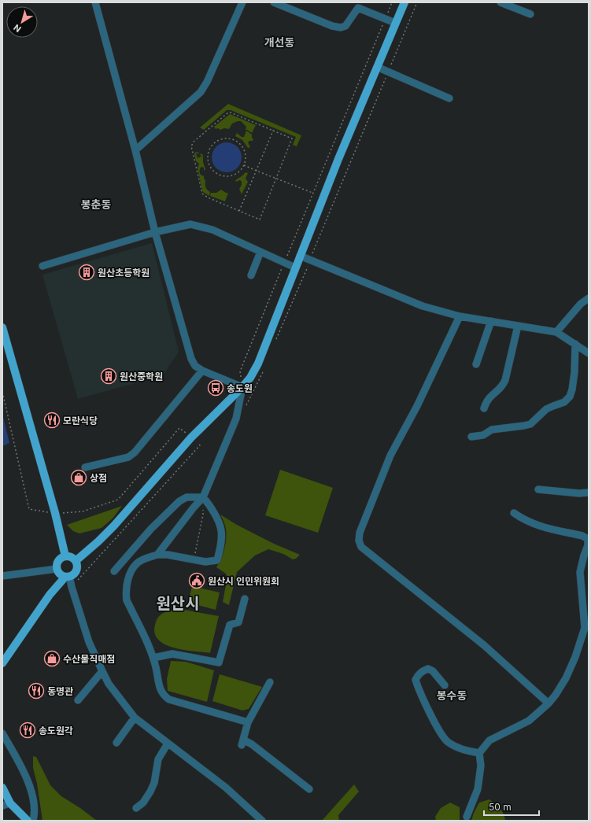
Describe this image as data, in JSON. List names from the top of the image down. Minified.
{"districts":["개선동","봉춘동","원산시","봉수동"],"places":{"building":["원산초등학원","원산중학원"],"bus stop":["송도원"],"restaurant":["모란식당","동명관","송도원각"],"shop":["상점","수산물직매점"],"public building":["원산시 인민위원회"]},"scale_bar":"50 m","north":"bottom left"}
